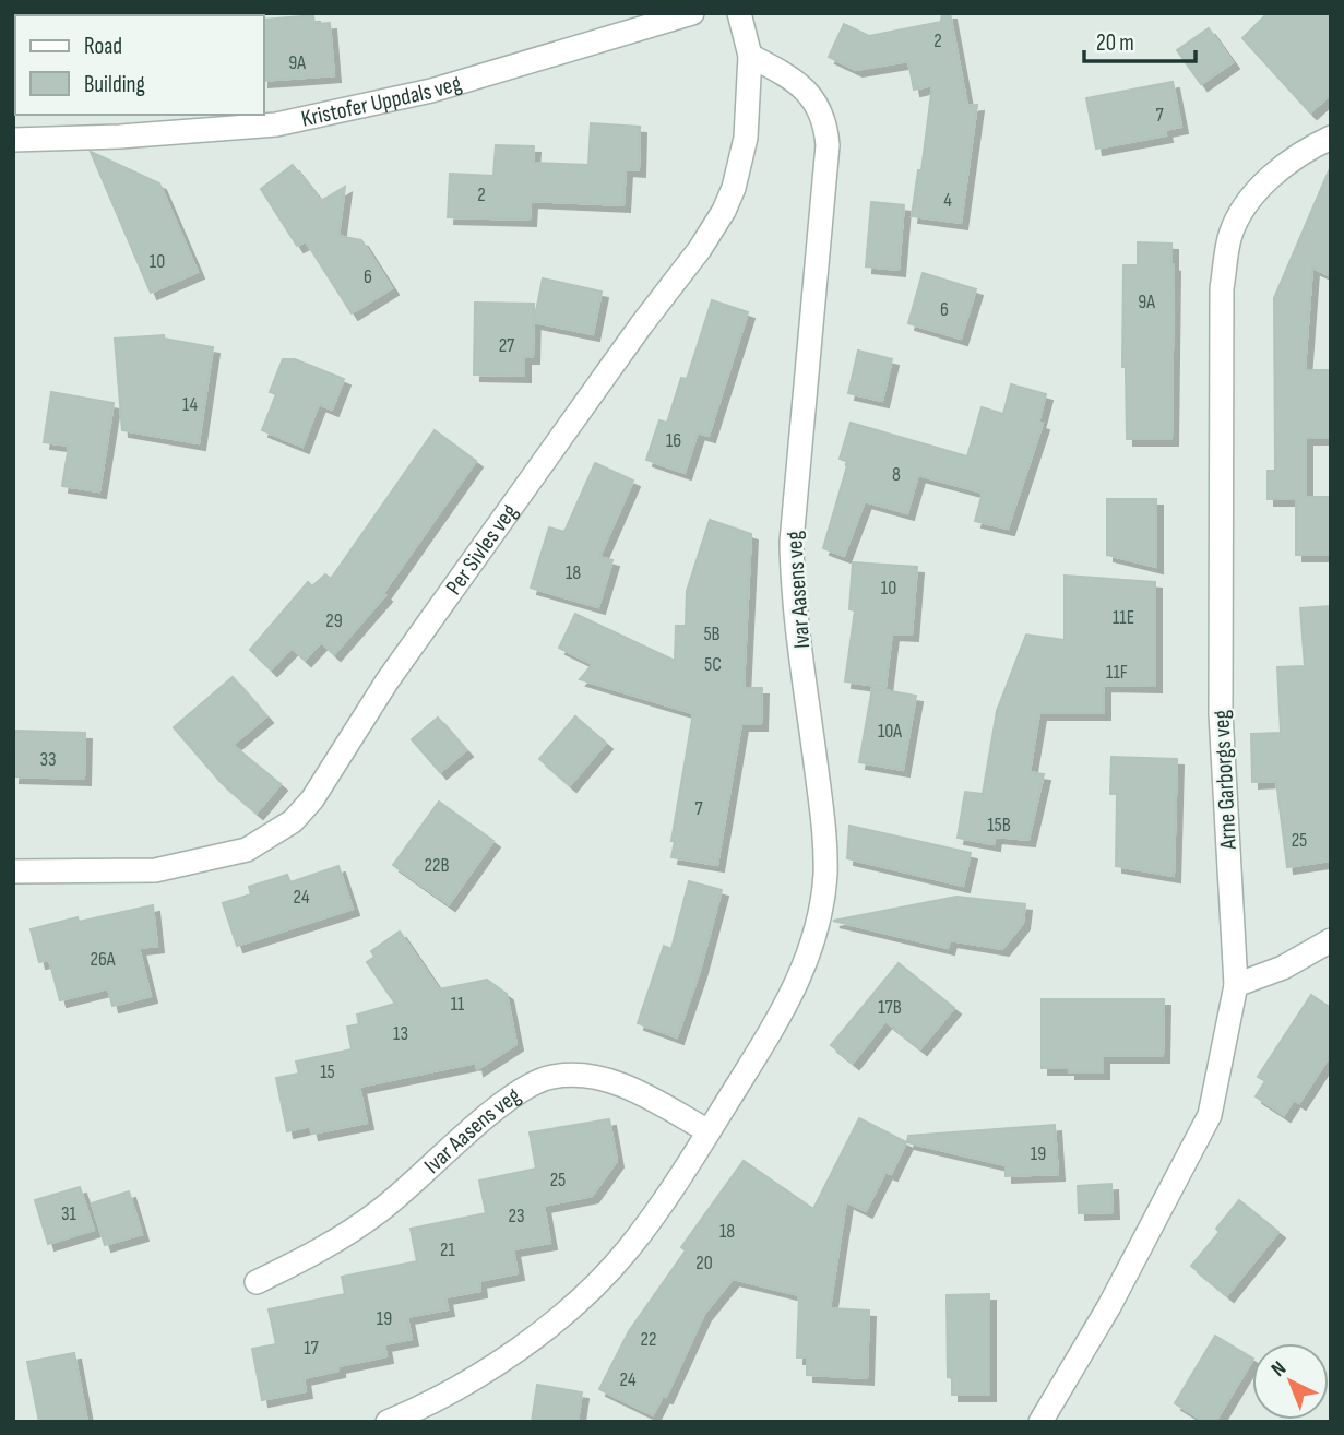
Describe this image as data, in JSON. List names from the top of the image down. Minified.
{"streets":{"street":["Kristofer Uppdals veg","Per Sivles veg","Ivar Aasens veg","Arne Garborgs veg"]},"crossings":[["Per Sivles veg","Ivar Aasens veg"]],"house_numbers":["2","9A","7","2","4","10","6","9A","6","27","14","16","8","18","10","11E","29","5B","5C","11F","10A","33","7","15B","25","22B","24","26A","11","17B","13","15","19","25","31","23","18","21","20","19","22","17","24"],"legend":["Road","Building"],"scale_bar":"20 m","north":"top left"}
